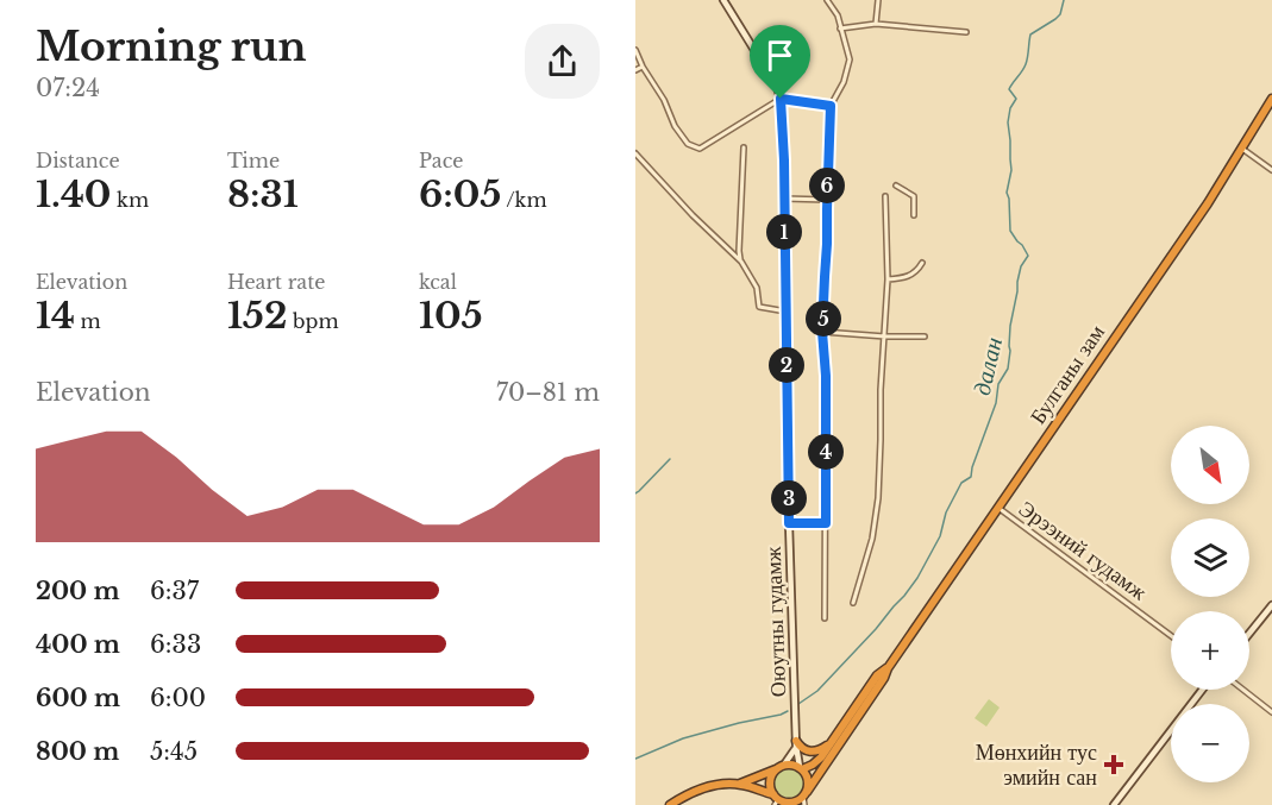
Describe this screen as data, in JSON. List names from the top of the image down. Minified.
{"streets":{"highway":["Булганы зам"],"street":["Эрээний гудамж","Оюутны гудамж"]},"crossings":[["Булганы зам","Эрээний гудамж"],["Булганы зам","Оюутны гудамж"]],"water":["далан"],"places":{"health":["Мөнхийн тус эмийн сан"]},"north":"bottom right","page":{"heading":["Morning run","07:24"],"stats":[["Distance","1.40 km"],["Time","8:31"],["Pace","6:05 /km"],["Elevation","14 m"],["Heart rate","152 bpm"],["kcal","105"]],"pins":["6","1","5","2","4","3"],"chart":["Elevation","70–81 m"],"map_buttons":["+","−"],"list":[{"name":"200 m","note":"6:37"},{"name":"400 m","note":"6:33"},{"name":"600 m","note":"6:00"},{"name":"800 m","note":"5:45"}]}}
